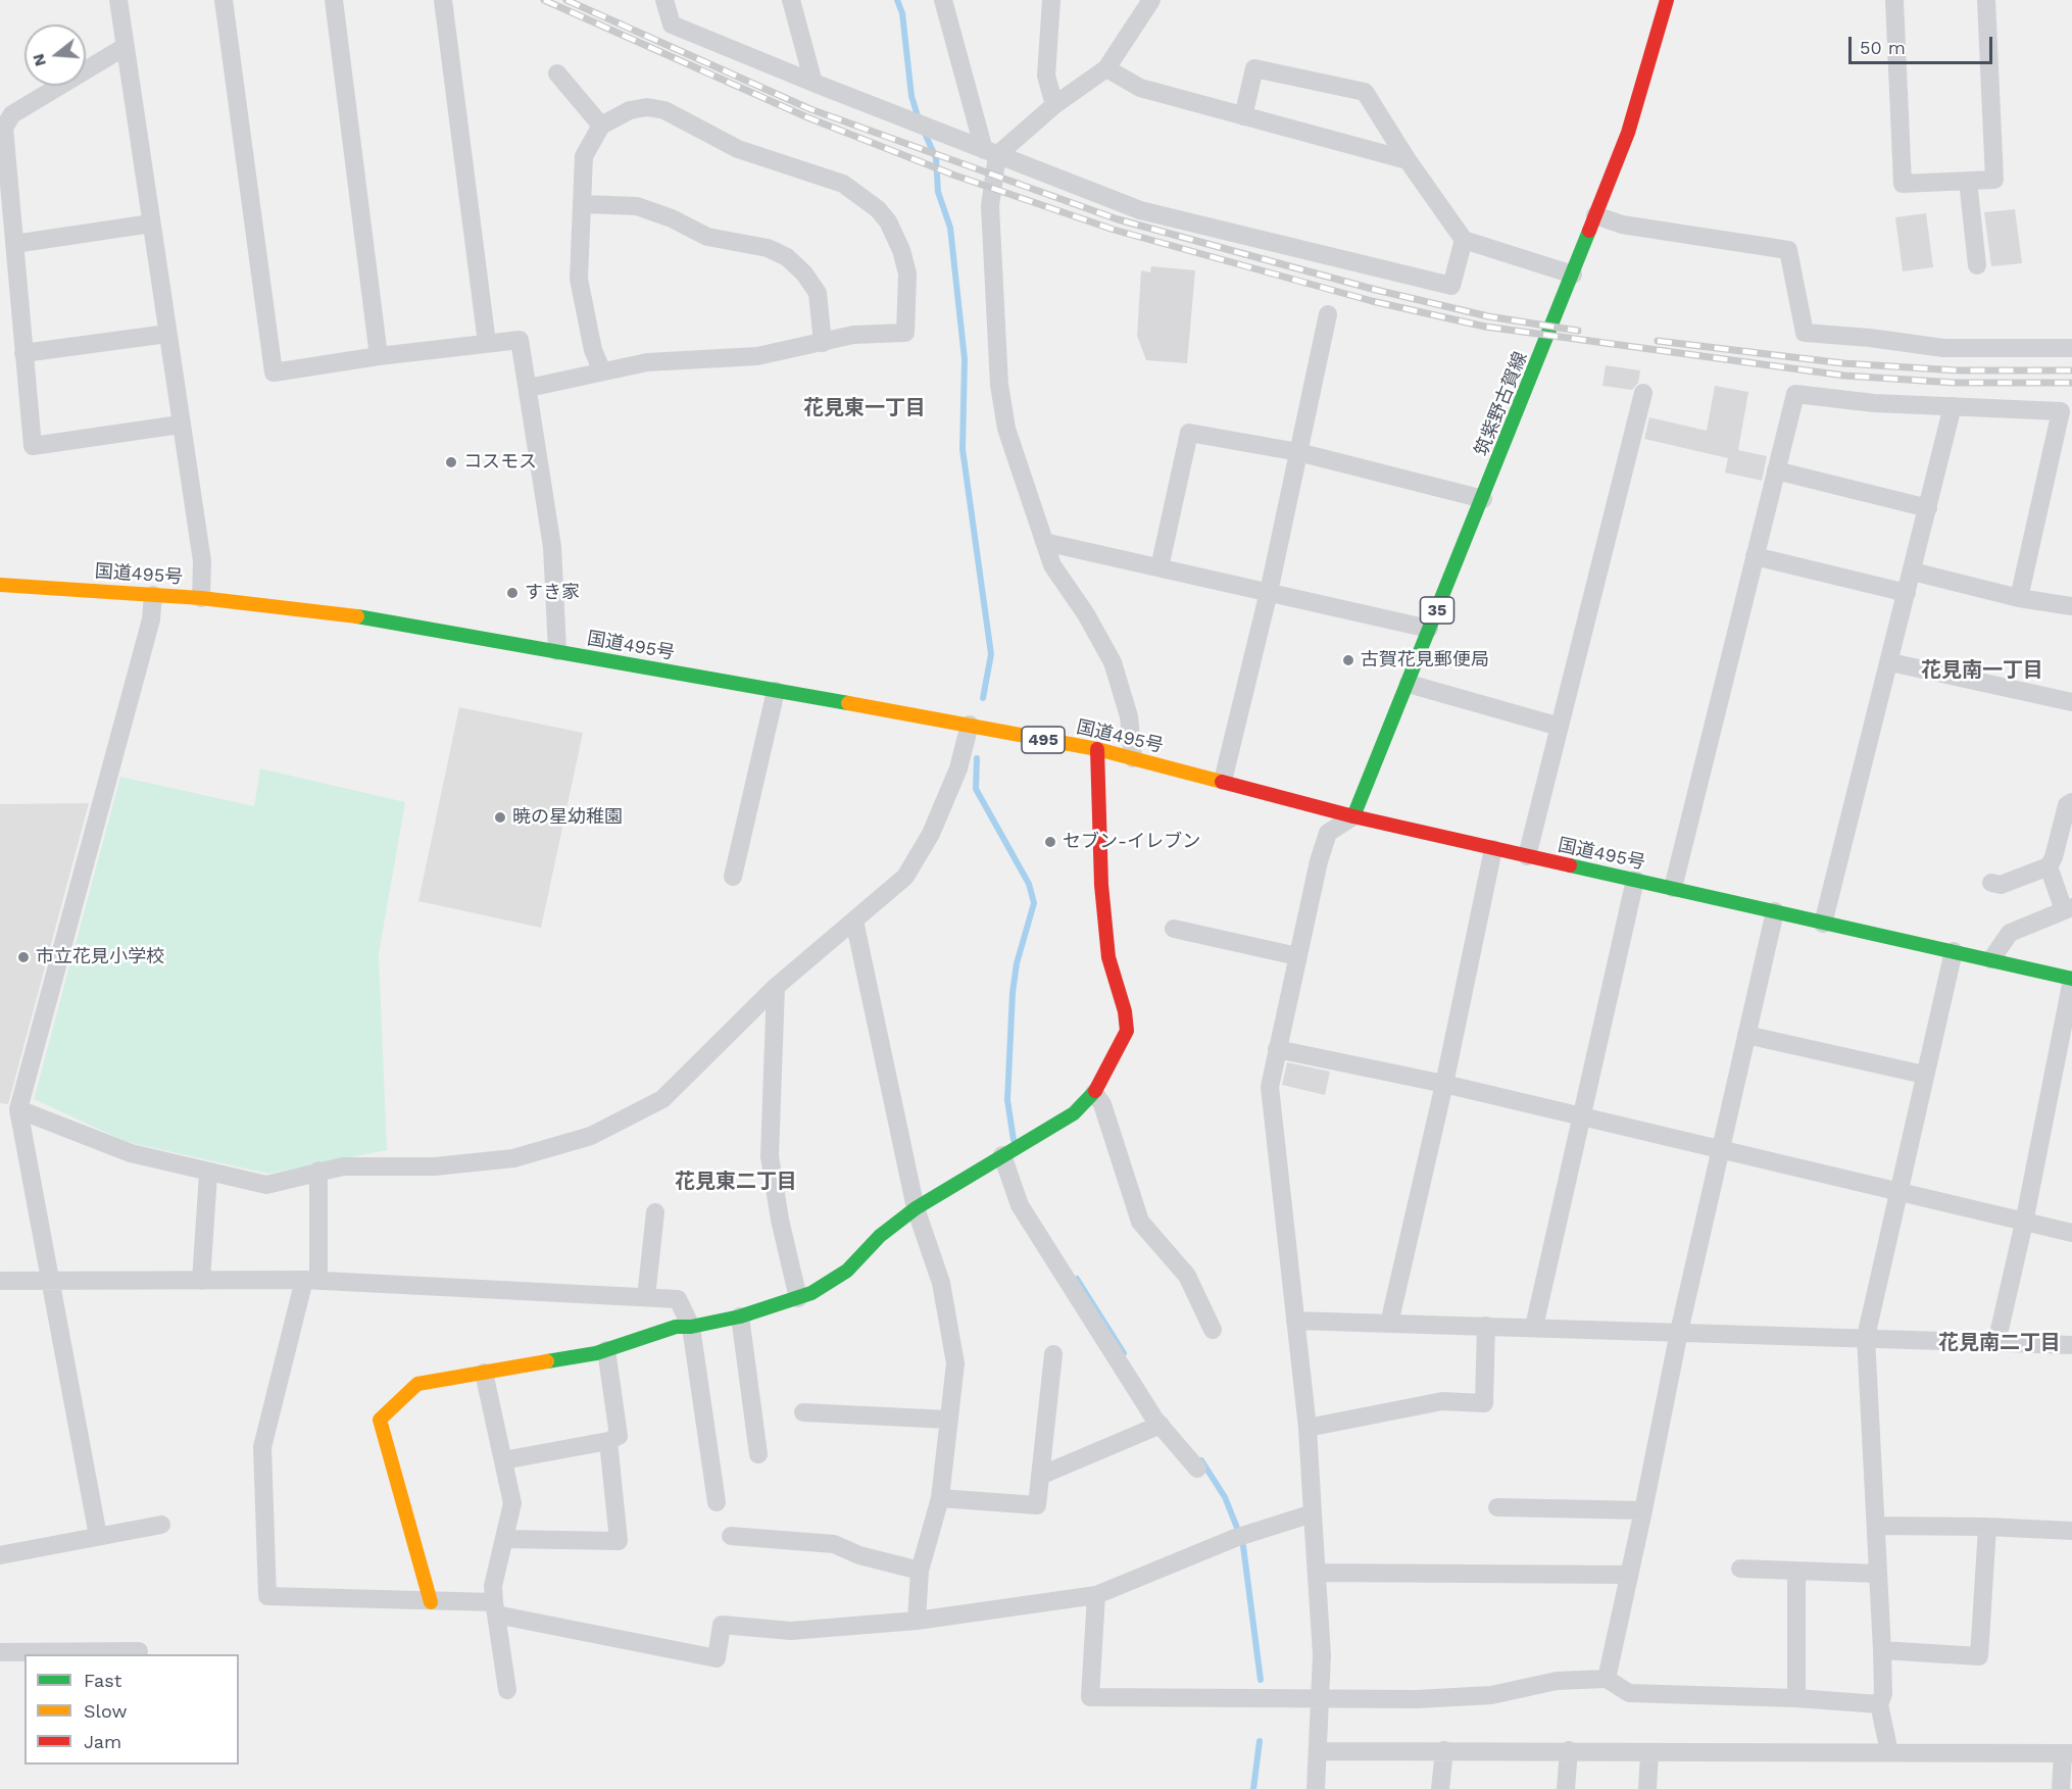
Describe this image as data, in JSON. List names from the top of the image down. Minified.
{"streets":{"main road":["筑紫野古賀線","国道495号","35","495"]},"crossings":[["筑紫野古賀線","国道495号"]],"districts":["花見東一丁目","花見南一丁目","花見東二丁目","花見南二丁目"],"places":["コスモス","すき家","古賀花見郵便局","暁の星幼稚園","セブン-イレブン","市立花見小学校"],"legend":["Fast","Slow","Jam"],"scale_bar":"50 m","north":"left"}
